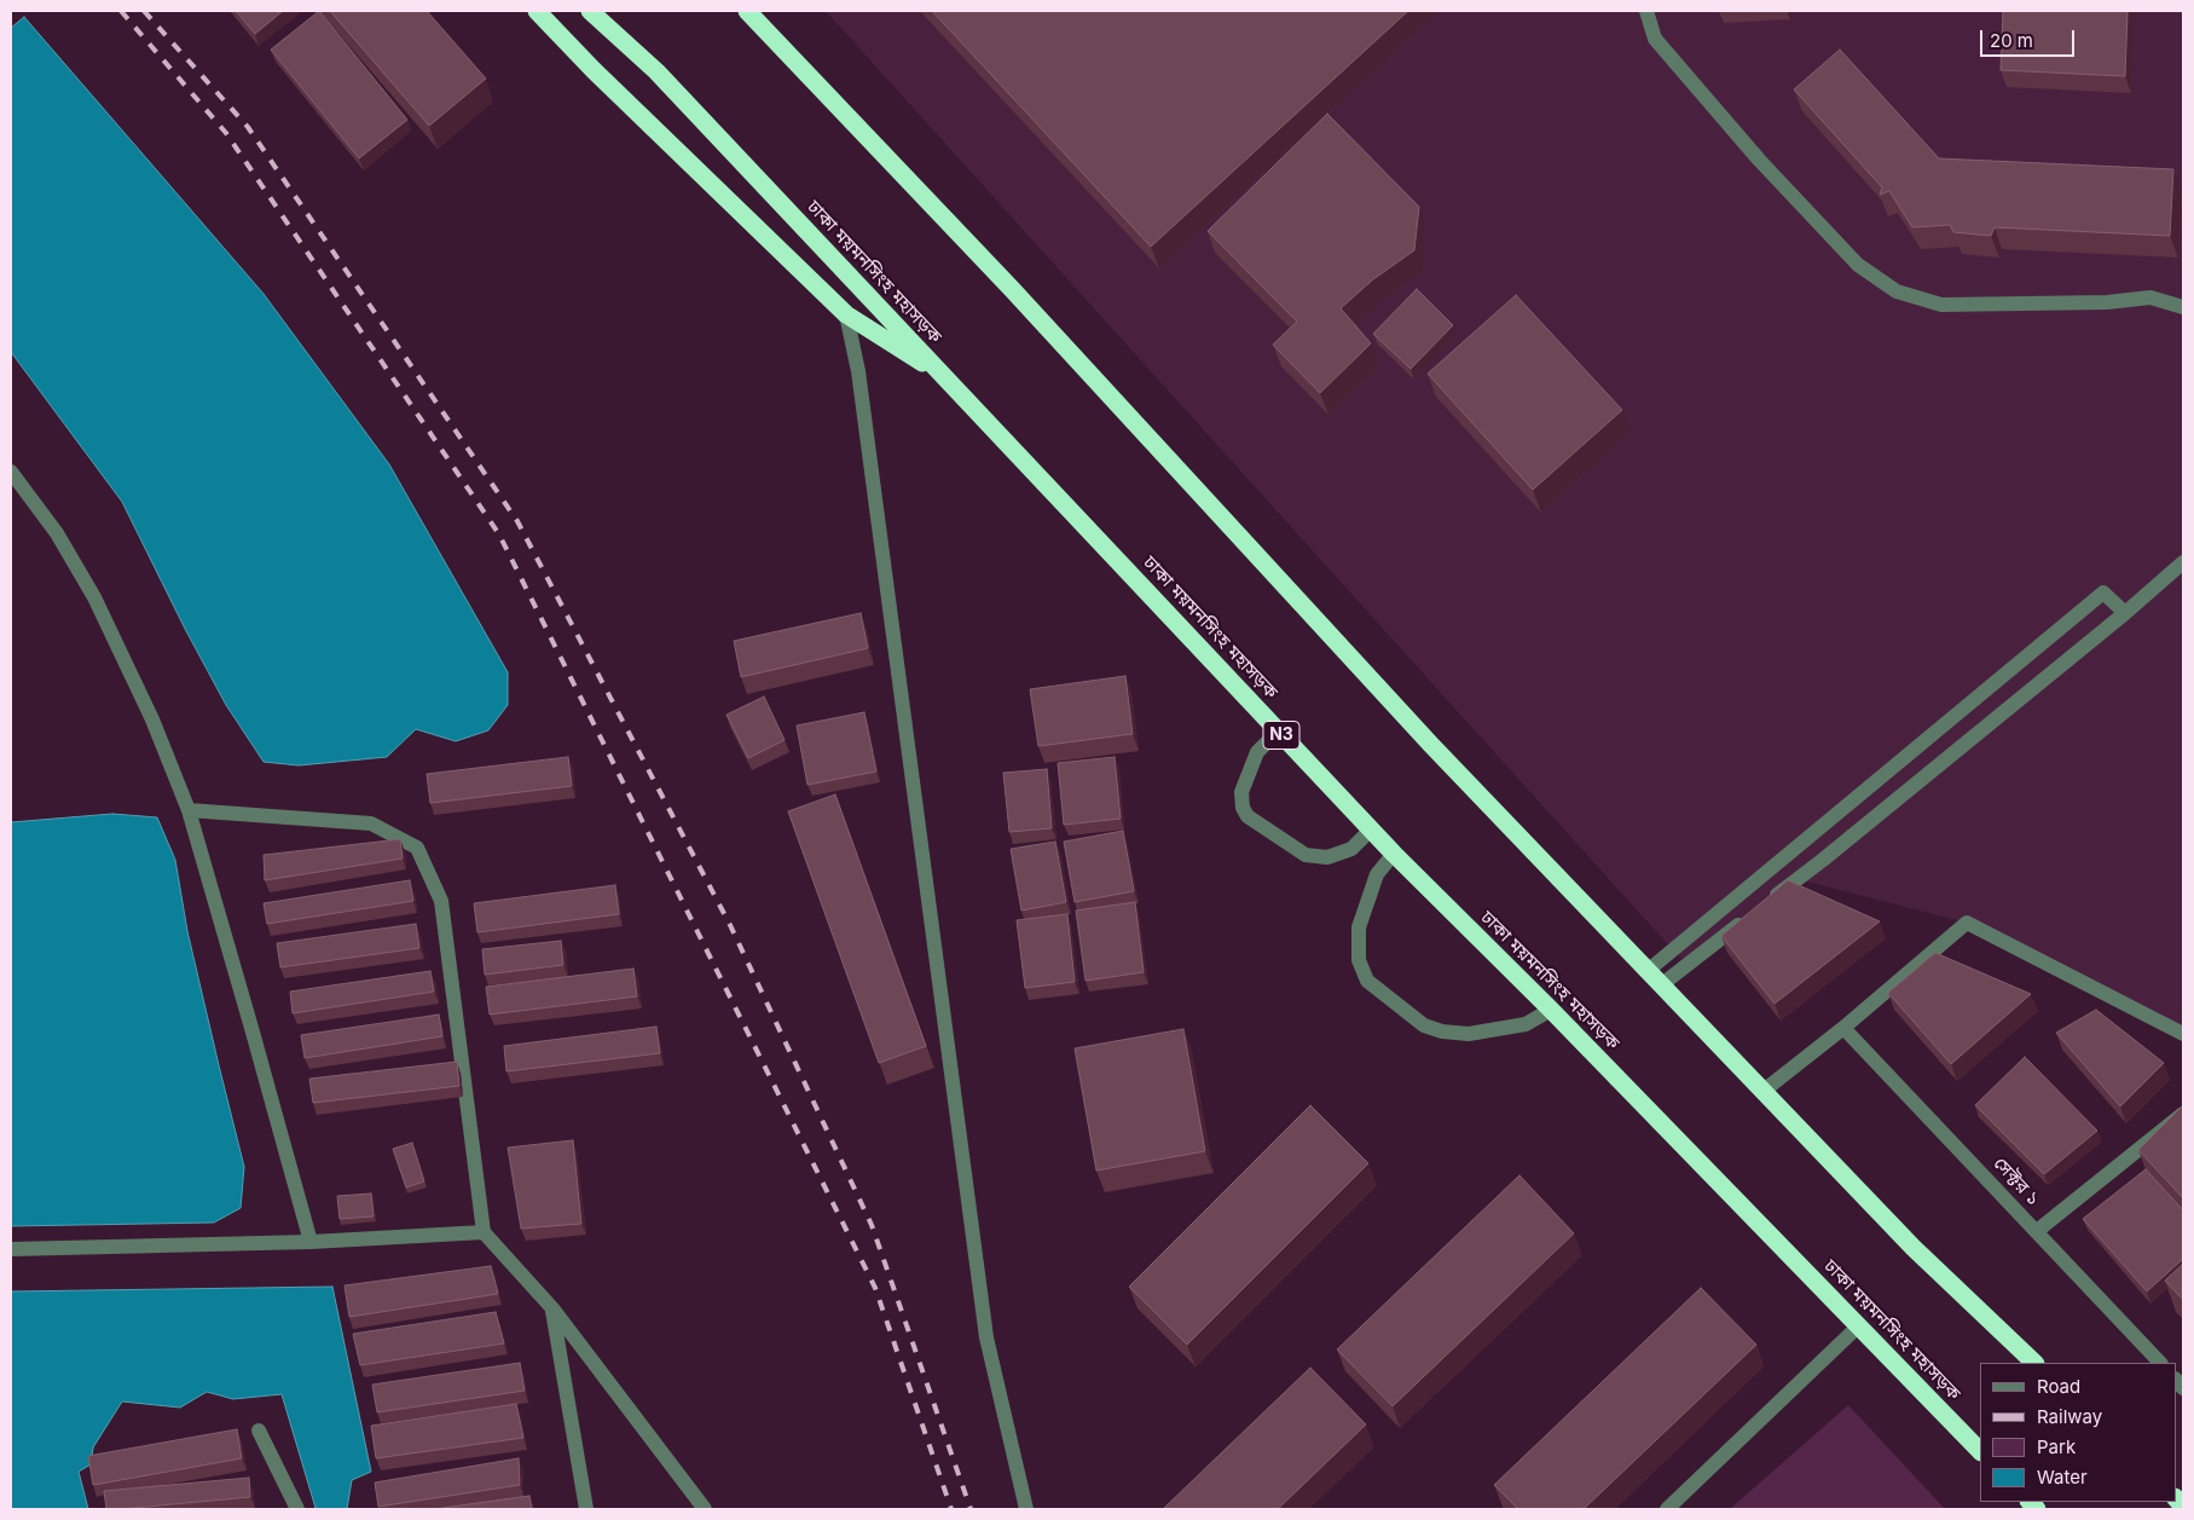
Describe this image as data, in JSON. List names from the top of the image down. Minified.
{"streets":{"highway":["ঢাকা ময়মনসিংহ মহাসড়ক","N3"],"street":["সেক্টর ১"]},"legend":["Road","Railway","Park","Water"],"scale_bar":"20 m"}
